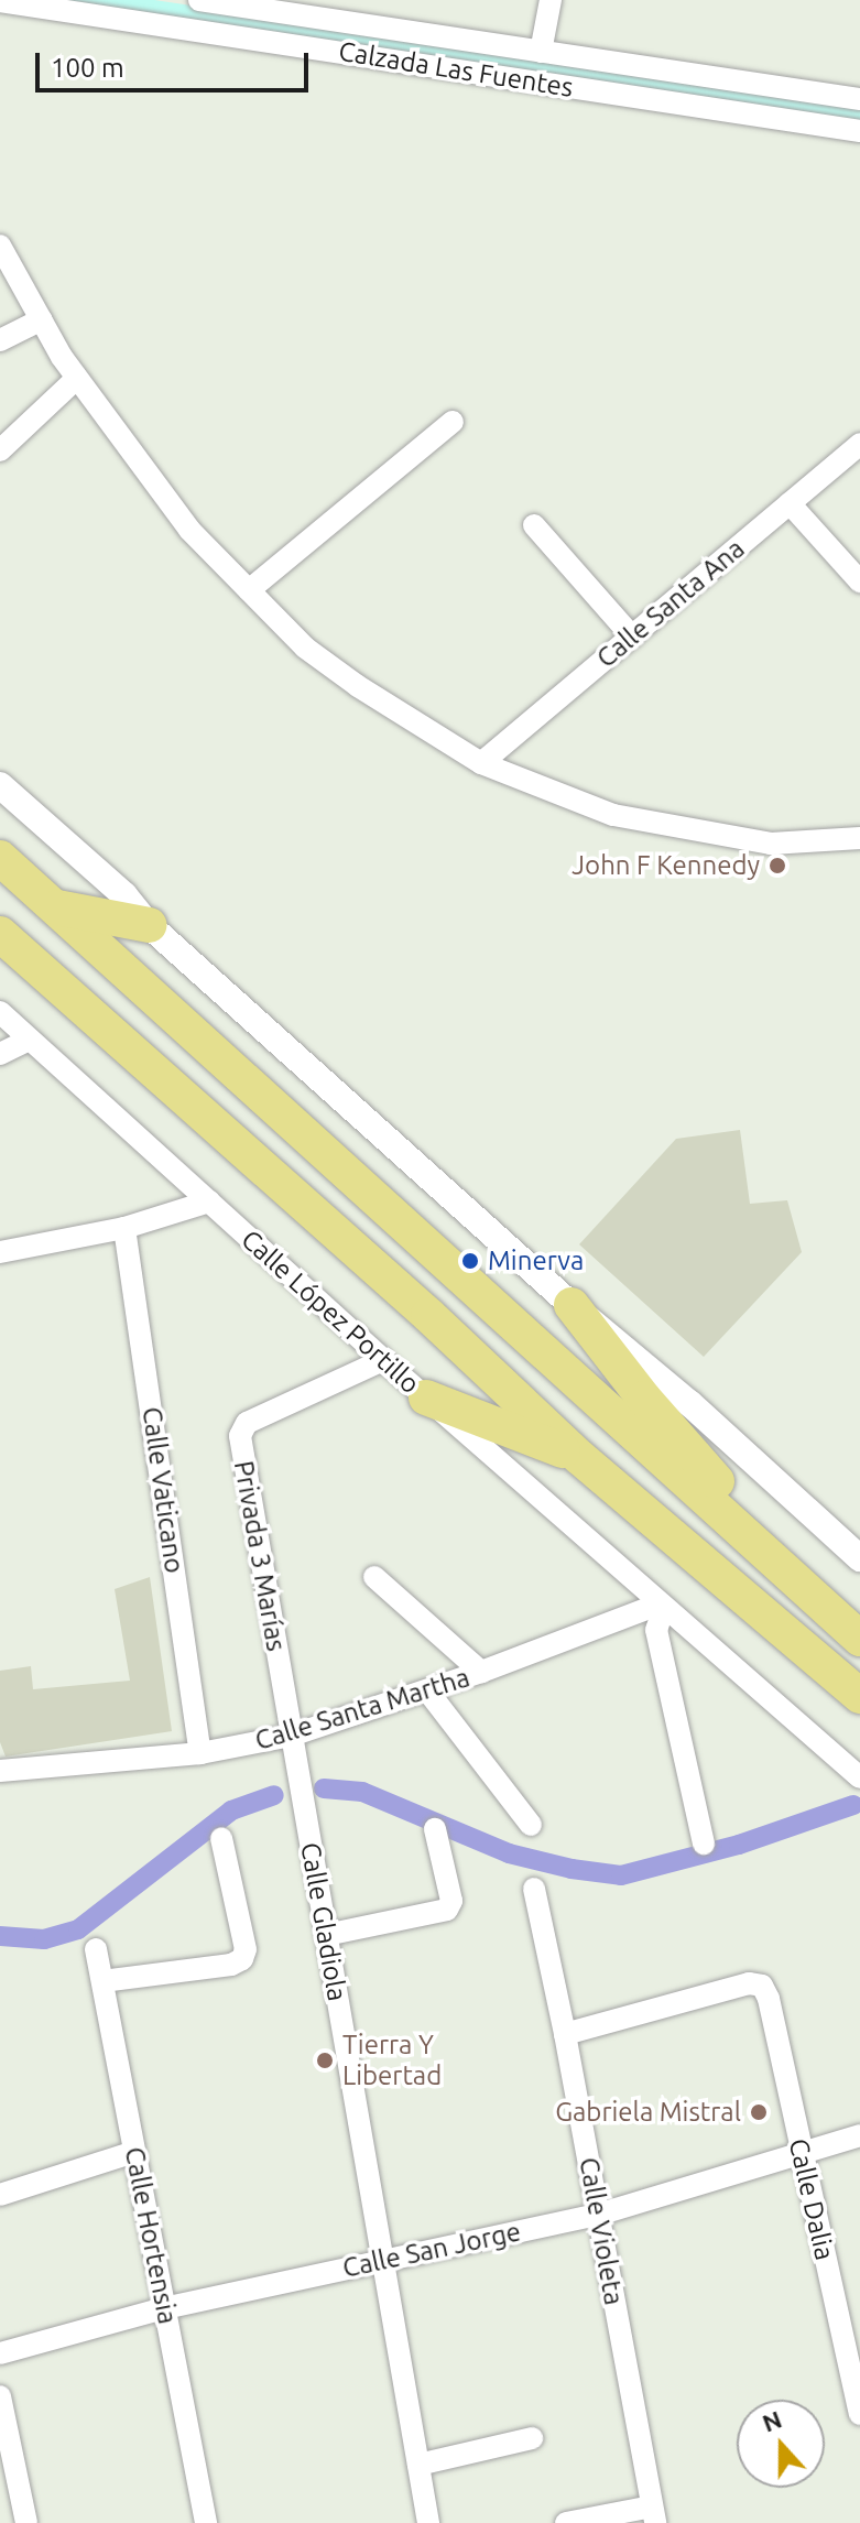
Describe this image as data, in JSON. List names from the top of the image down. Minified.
{"streets":{"street":["Calzada Las Fuentes","Calle Santa Ana","Calle López Portillo","Calle Vaticano","Privada 3 Marías","Calle Santa Martha","Calle Gladiola","Calle Dalia","Calle Violeta","Calle Hortensia","Calle San Jorge"]},"crossings":[["Calle López Portillo","Privada 3 Marías"],["Calle López Portillo","Calle Santa Martha"],["Calle Vaticano","Calle Santa Martha"],["Privada 3 Marías","Calle Santa Martha"],["Privada 3 Marías","Calle Gladiola"],["Calle Santa Martha","Calle Gladiola"],["Calle Gladiola","Calle San Jorge"],["Calle Dalia","Calle Violeta"],["Calle Dalia","Calle San Jorge"],["Calle Violeta","Calle San Jorge"],["Calle Hortensia","Calle San Jorge"]],"places":["John F Kennedy","Minerva","Tierra Y Libertad","Gabriela Mistral"],"scale_bar":"100 m","north":"top"}
